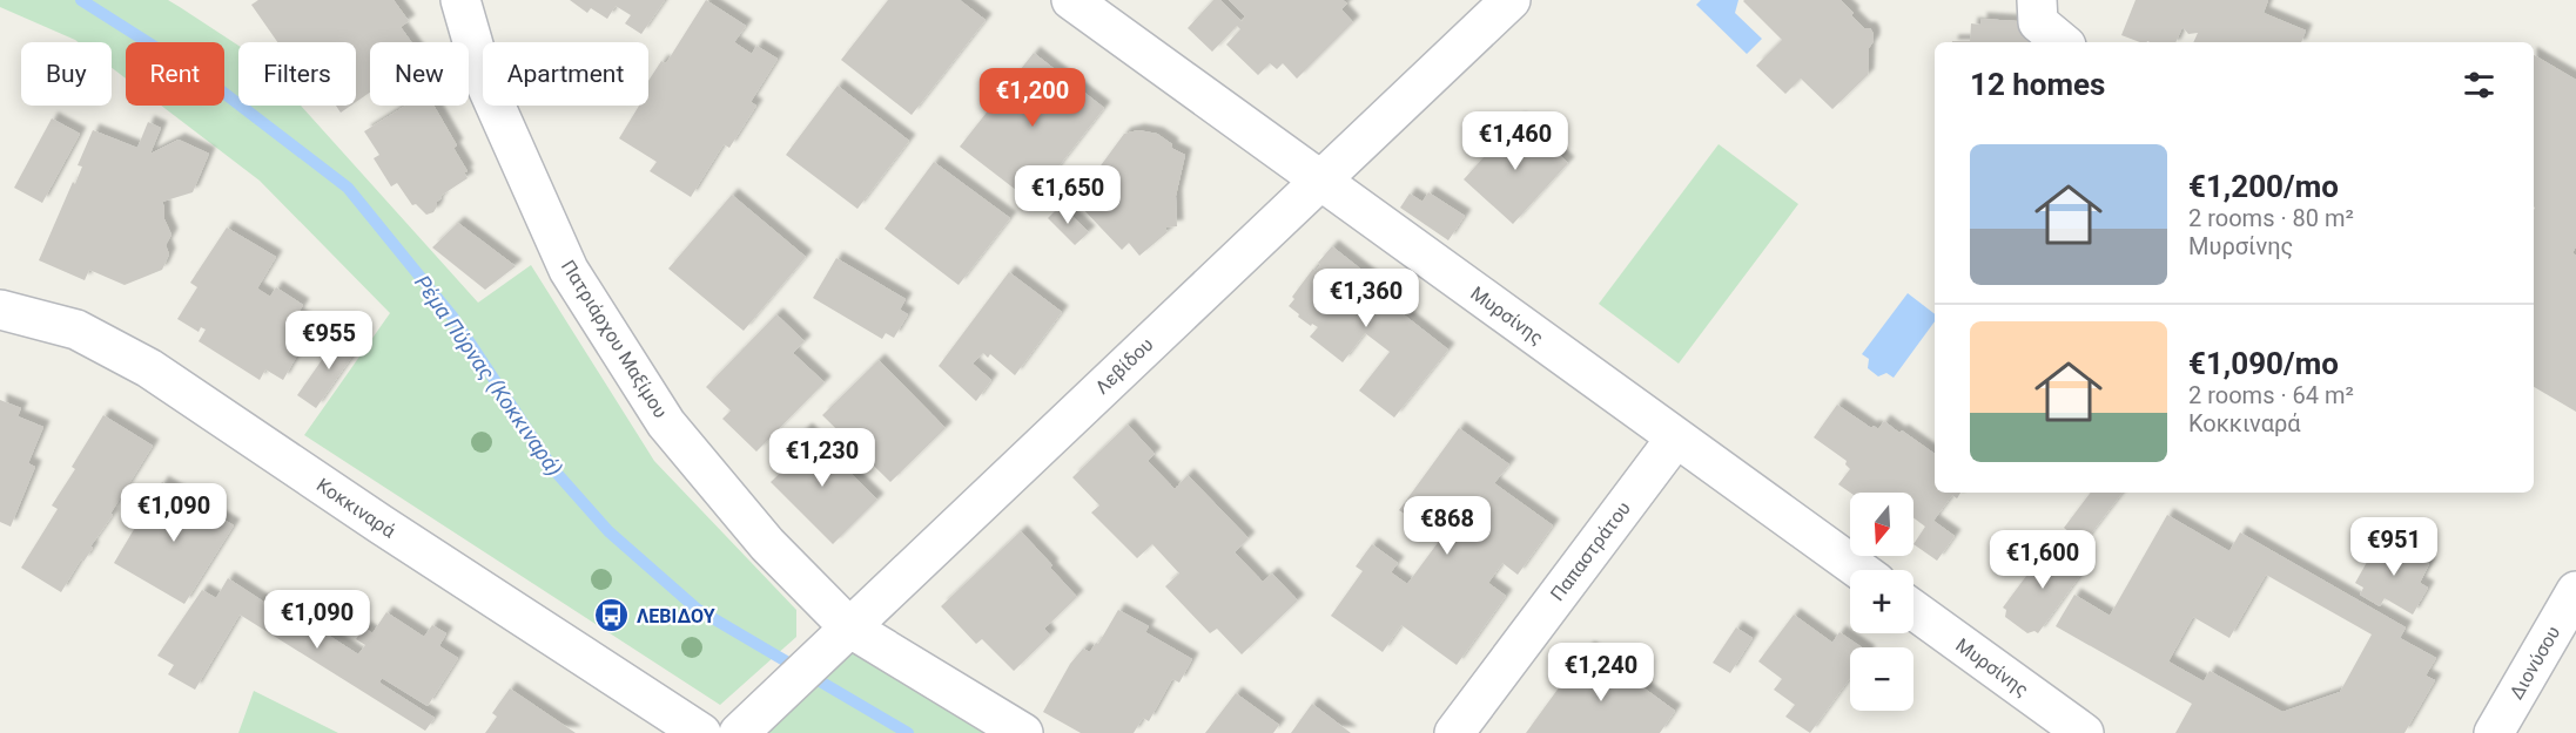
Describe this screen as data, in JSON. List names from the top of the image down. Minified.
{"streets":{"street":["Μυρσίνης","Πατριάρχου Μαξίμου","Λεβίδου","Κοκκιναρά","Παπαστράτου","Διονύσου"]},"crossings":[["Μυρσίνης","Λεβίδου"],["Μυρσίνης","Παπαστράτου"],["Πατριάρχου Μαξίμου","Λεβίδου"]],"water":["Ρέμα Πύρνας (Κοκκιναρά)"],"places":{"bus stop":["ΛΕΒΙΔΟΥ"]},"north":"bottom","page":{"chip":["Buy","Rent","Filters","New","Apartment"],"heading":"12 homes","price":["€1,200","€1,460","€1,650","€1,360","€955","€1,230","€1,090","€868","€951","€1,600","€1,090","€1,240"],"list":[{"name":"€1,200/mo","note":"2 rooms · 80 m² · Μυρσίνης"},{"name":"€1,090/mo","note":"2 rooms · 64 m² · Κοκκιναρά"}],"map_buttons":["+","−"]}}
